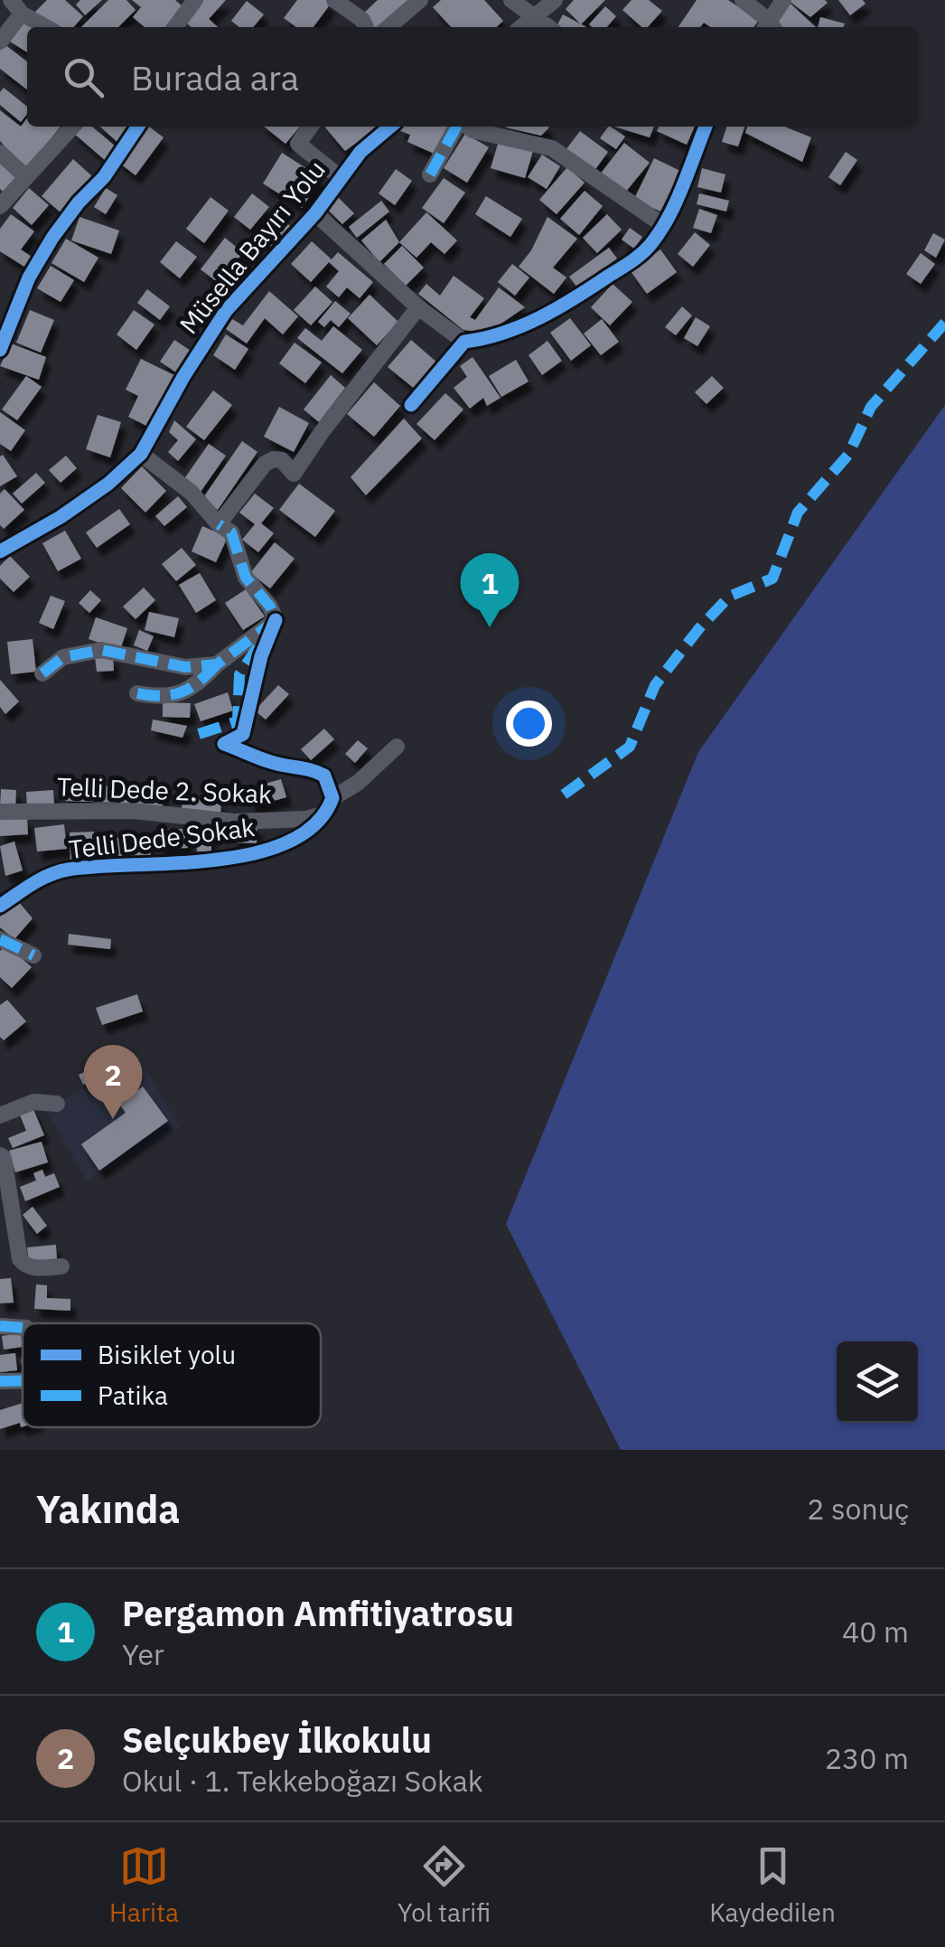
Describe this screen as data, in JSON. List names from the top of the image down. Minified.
{"streets":{"street":["Müsella Bayırı Yolu","Telli Dede 2. Sokak","Telli Dede Sokak"]},"crossings":[["Telli Dede 2. Sokak","Telli Dede Sokak"]],"legend":["Bisiklet yolu","Patika"],"page":{"search":"Burada ara","pins":["1","2"],"heading":["Yakında","2 sonuç"],"list":[{"mark":"1","name":"Pergamon Amfitiyatrosu","note":"Yer","value":"40 m"},{"mark":"2","name":"Selçukbey İlkokulu","note":"Okul · 1. Tekkeboğazı Sokak","value":"230 m"}],"nav":["Harita","Yol tarifi","Kaydedilen"]}}
